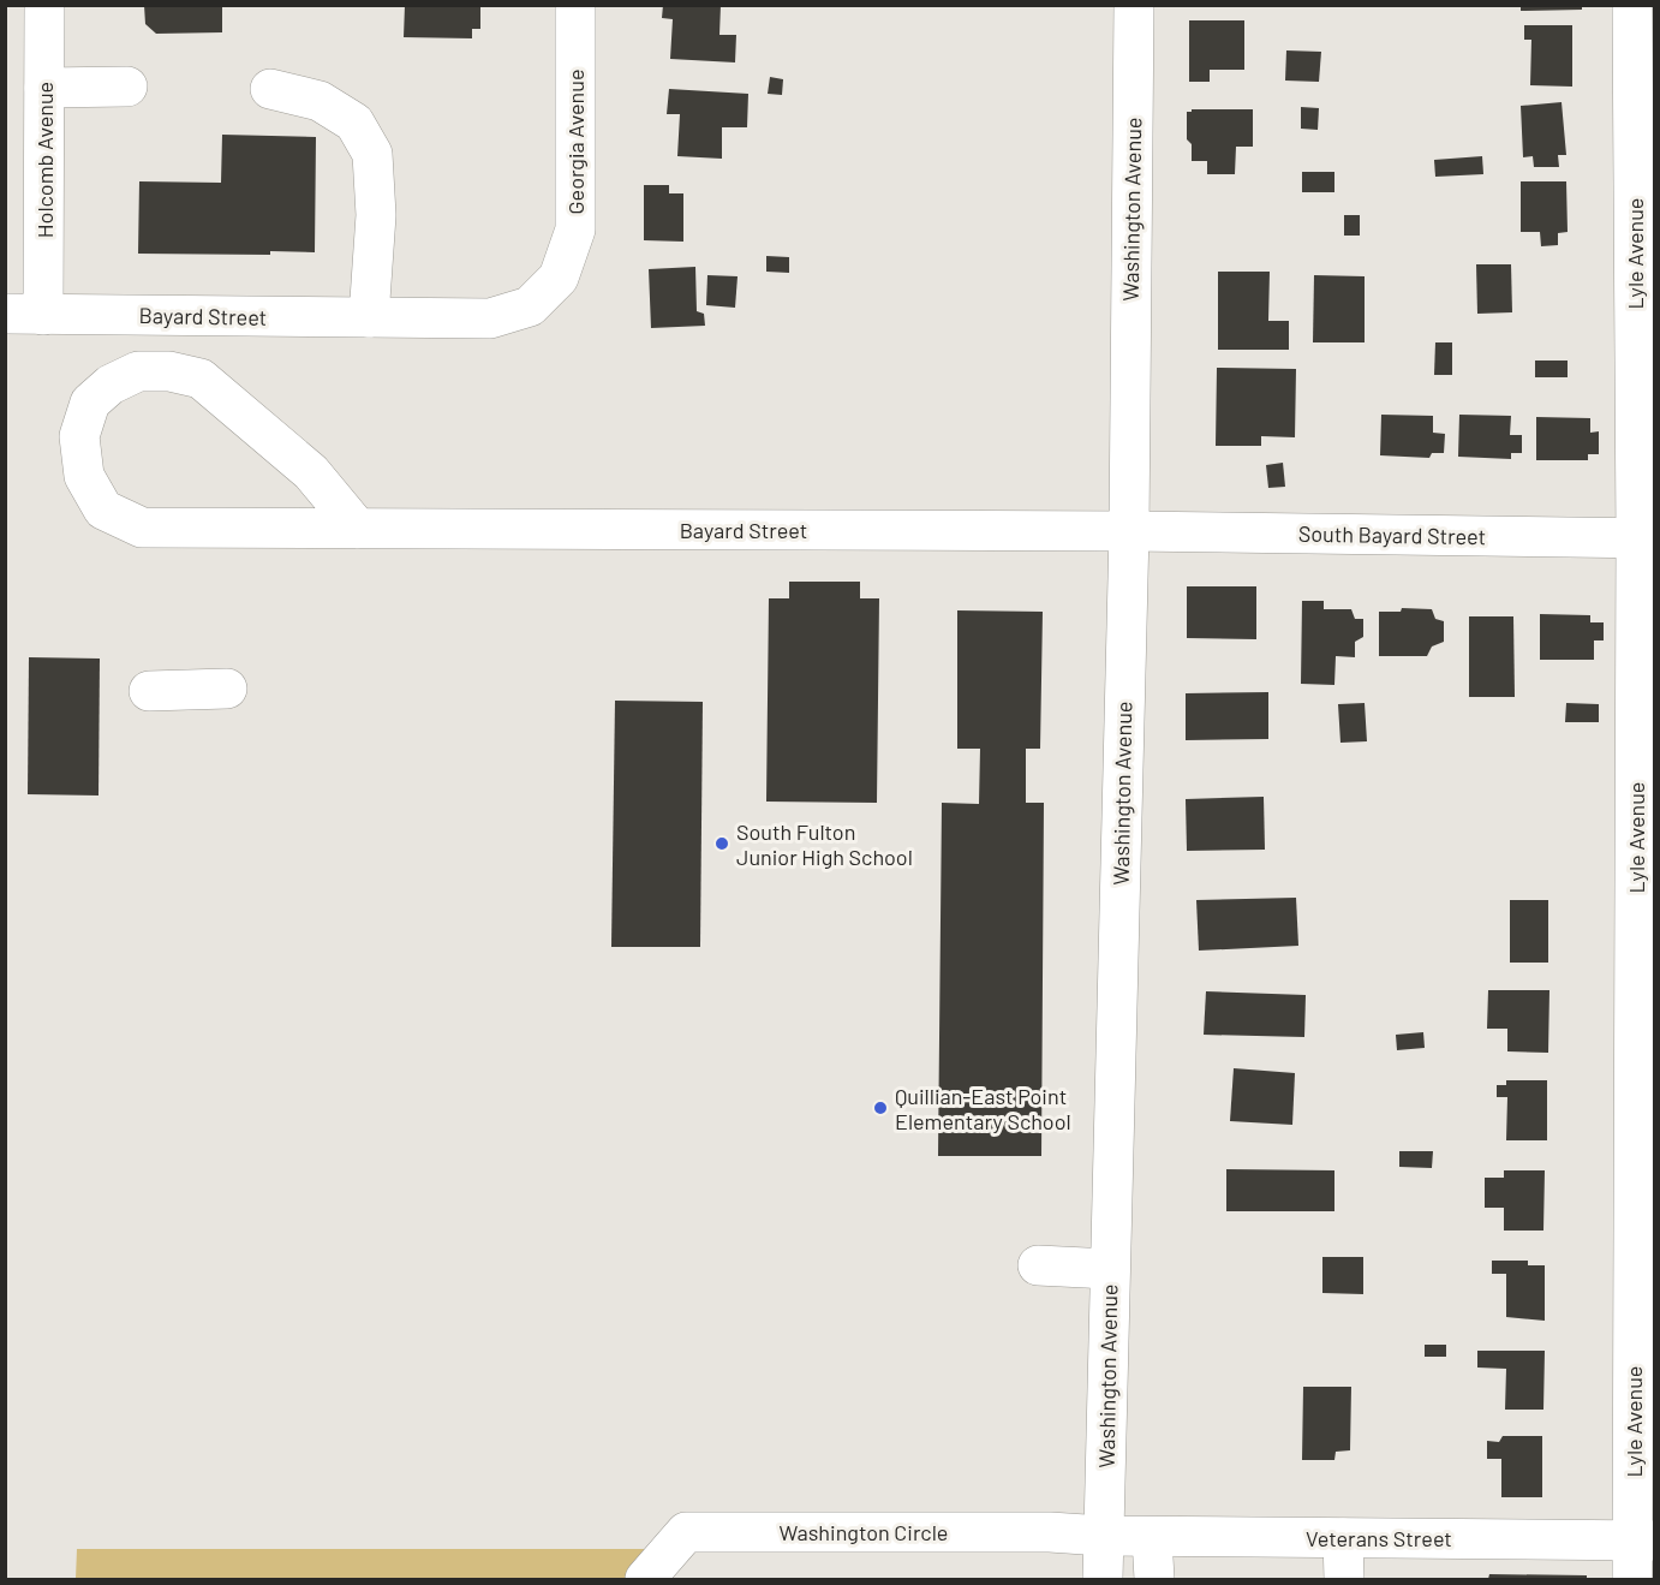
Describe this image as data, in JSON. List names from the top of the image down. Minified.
{"streets":{"street":["Georgia Avenue","Holcomb Avenue","Washington Avenue","Lyle Avenue","Bayard Street","South Bayard Street","Washington Circle","Veterans Street"]},"crossings":[["Georgia Avenue","Bayard Street"],["Holcomb Avenue","Bayard Street"],["Washington Avenue","Bayard Street"],["Washington Avenue","South Bayard Street"],["Washington Avenue","Washington Circle"],["Washington Avenue","Veterans Street"],["Lyle Avenue","South Bayard Street"],["Lyle Avenue","Veterans Street"],["Bayard Street","South Bayard Street"],["Washington Circle","Veterans Street"]],"places":["South Fulton Junior High School","Quillian-East Point Elementary School"]}
